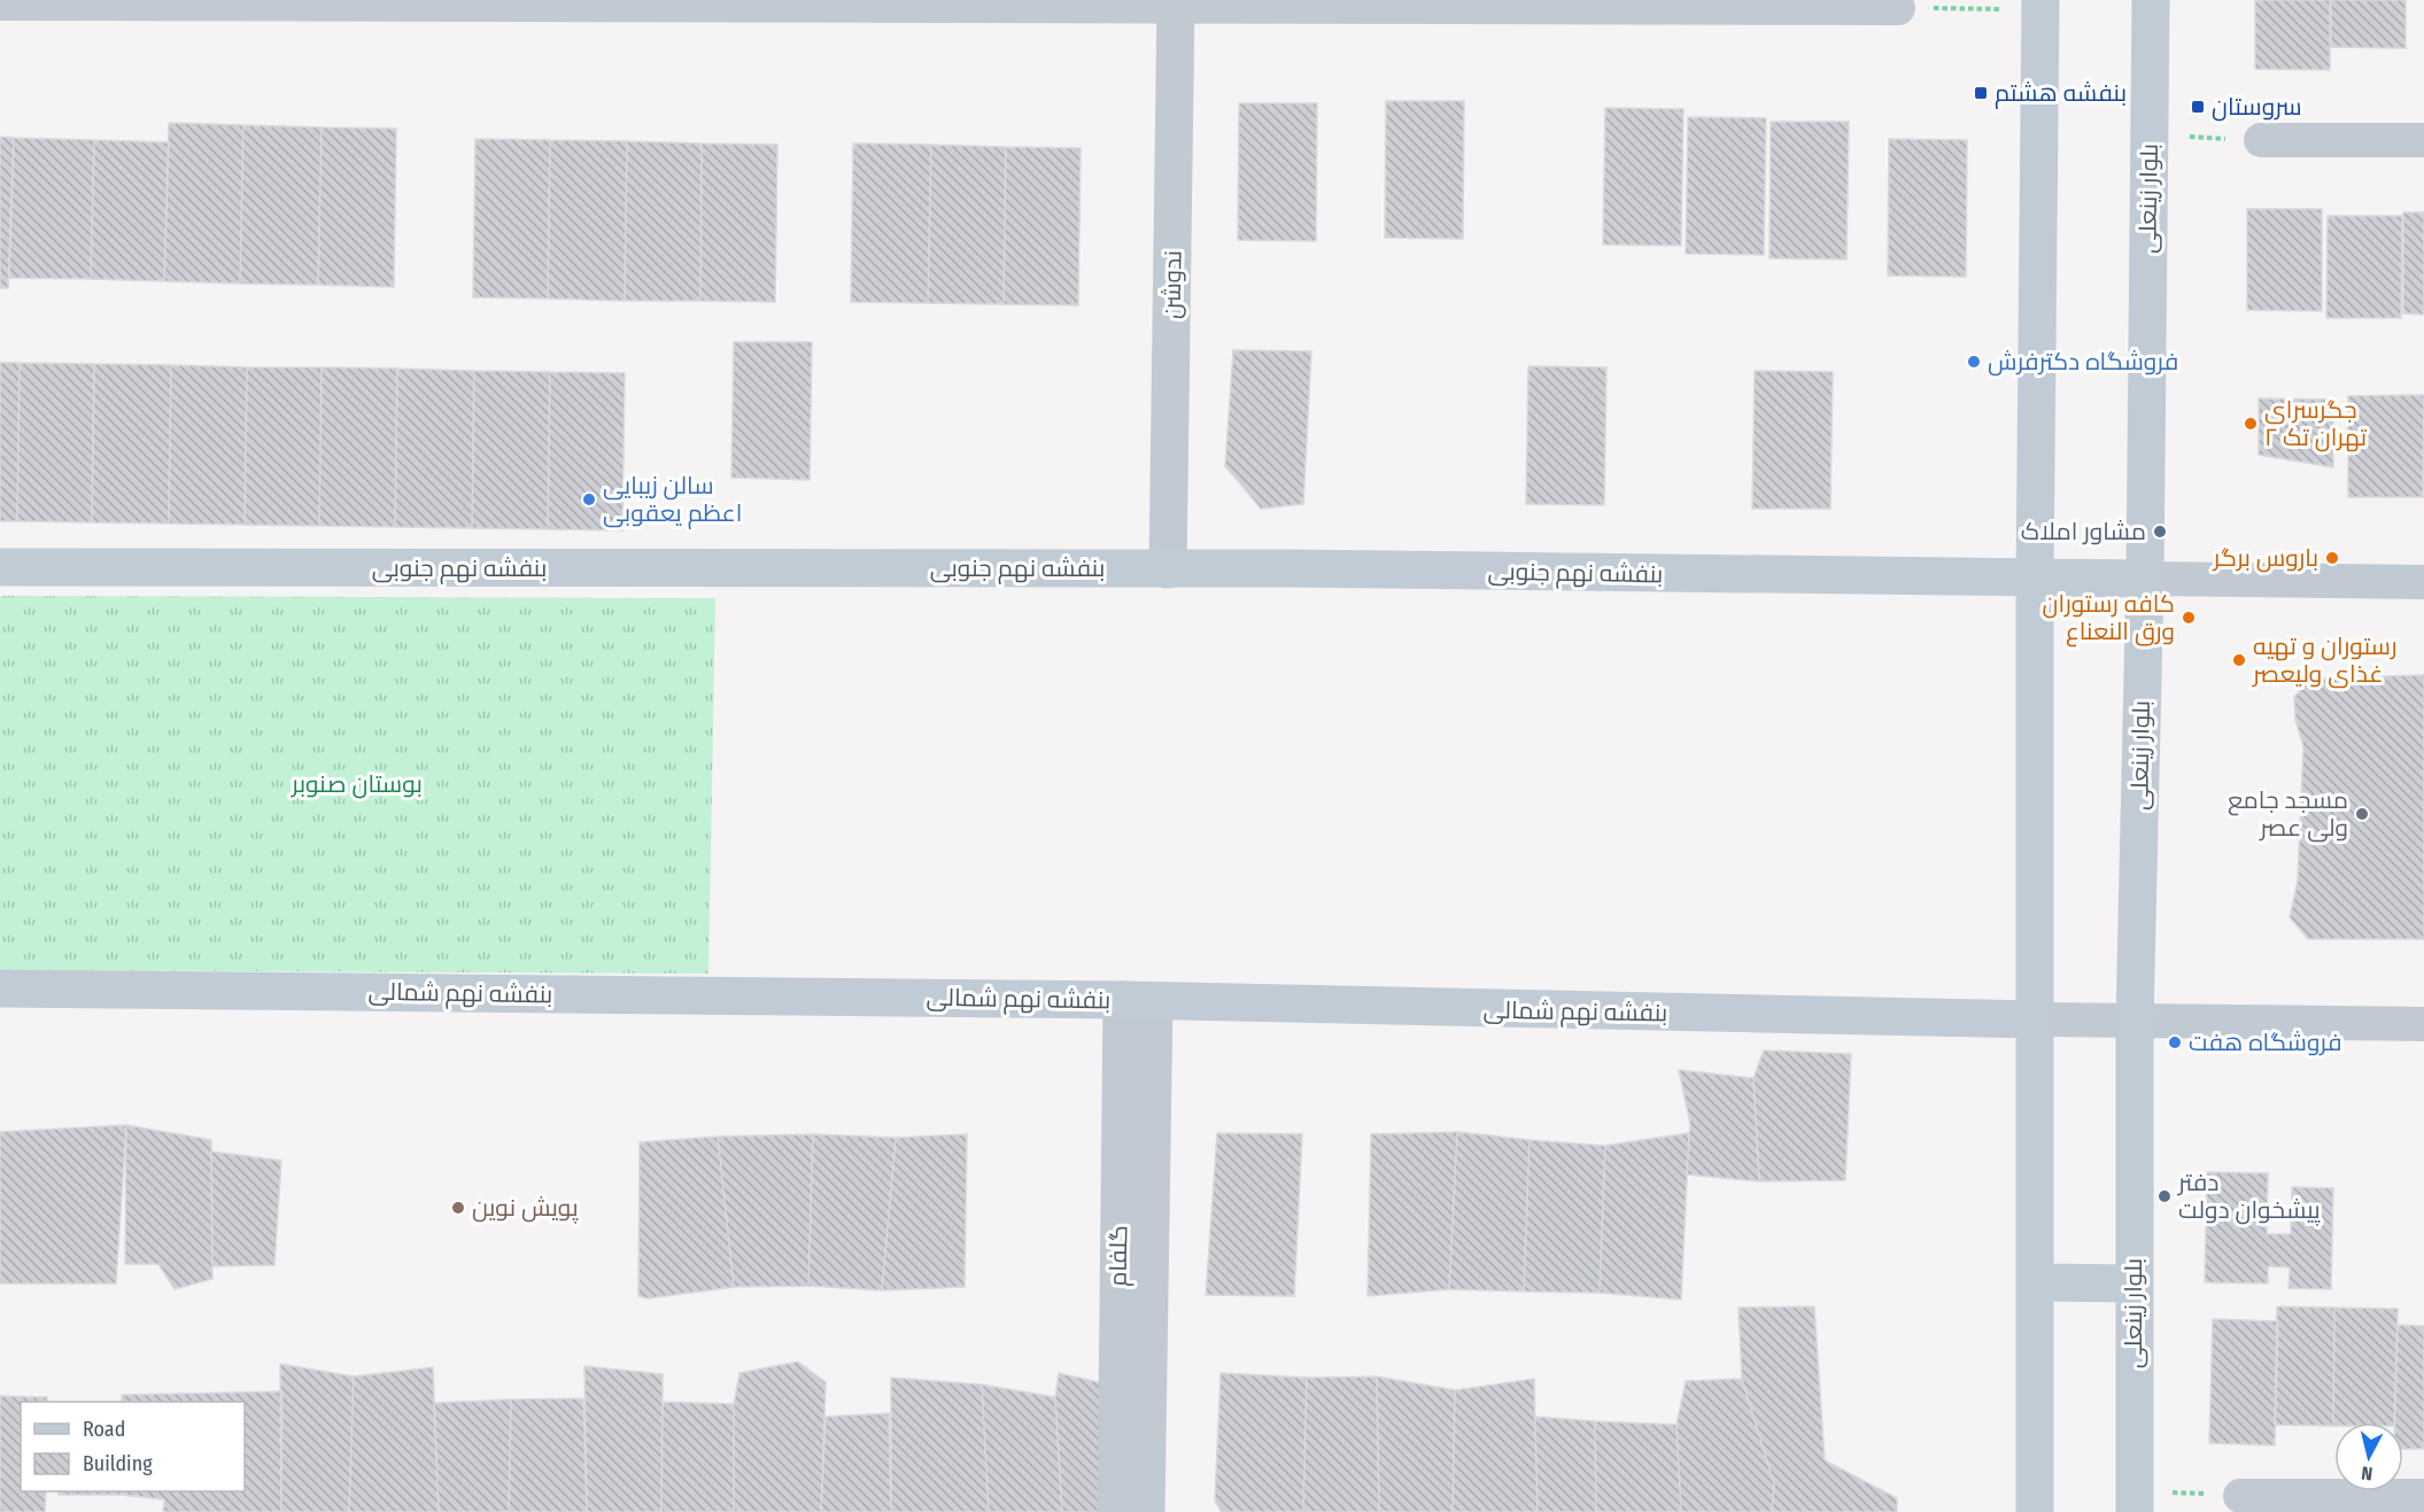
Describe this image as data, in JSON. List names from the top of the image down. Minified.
{"streets":{"main road":["بلوار زینعلی","بنفشه نهم جنوبی","بنفشه نهم شمالی"],"street":["ندوشن","گلفام"]},"crossings":[["بلوار زینعلی","بنفشه نهم جنوبی"],["ندوشن","بنفشه نهم جنوبی"],["بنفشه نهم شمالی","گلفام"]],"parks":["بوستان صنوبر"],"places":{"transit":["بنفشه هشتم","سروستان"],"other":["فروشگاه دکترفرش","جگرسرای تهران تک ۲","سالن زیبایی اعظم یعقوبی","مشاور املاک","باروس برگر","کافه رستوران ورق النعناع","رستوران و تهیه غذای ولیعصر","مسجد جامع ولی عصر","فروشگاه هفت","دفتر پیشخوان دولت","پویش نوین"]},"legend":["Road","Building"],"north":"bottom"}
